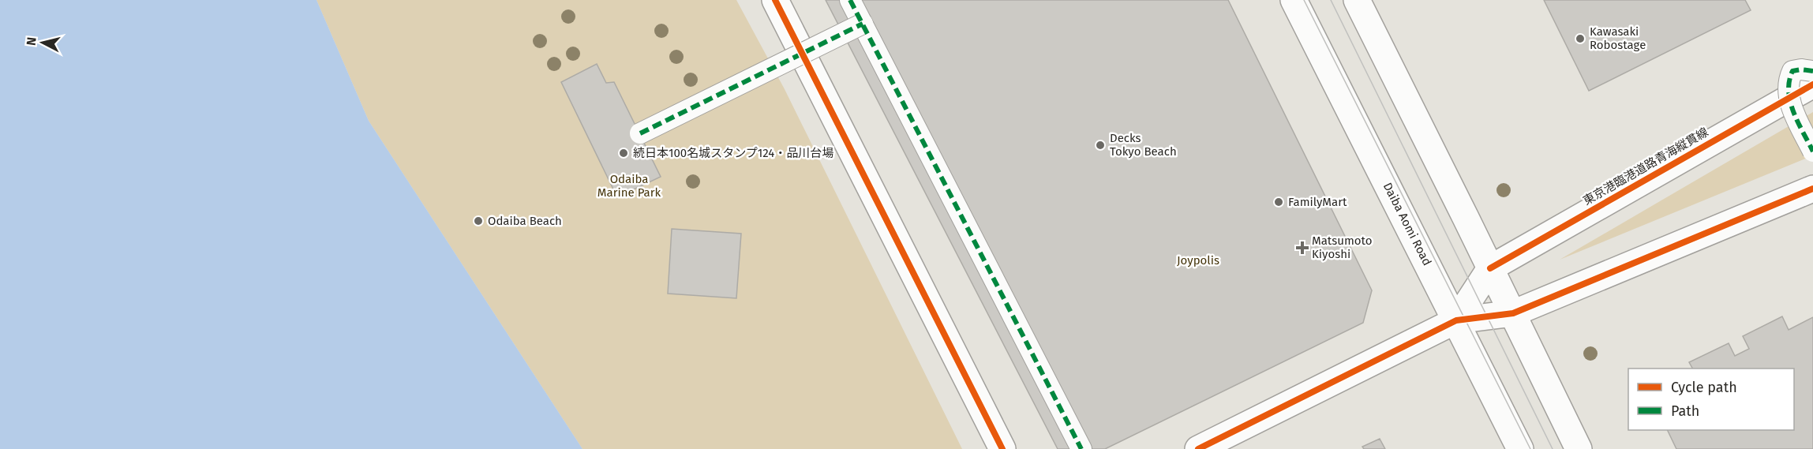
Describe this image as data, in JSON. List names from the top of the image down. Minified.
{"streets":{"street":["東京港臨港道路青海縦貫線","Daiba Aomi Road"]},"parks":["Odaiba Marine Park","Joypolis"],"places":{"other":["Kawasaki Robostage","Decks Tokyo Beach","続日本100名城スタンプ124・品川台場","FamilyMart","Odaiba Beach"],"health":["Matsumoto Kiyoshi"]},"legend":["Cycle path","Path"],"north":"left"}
